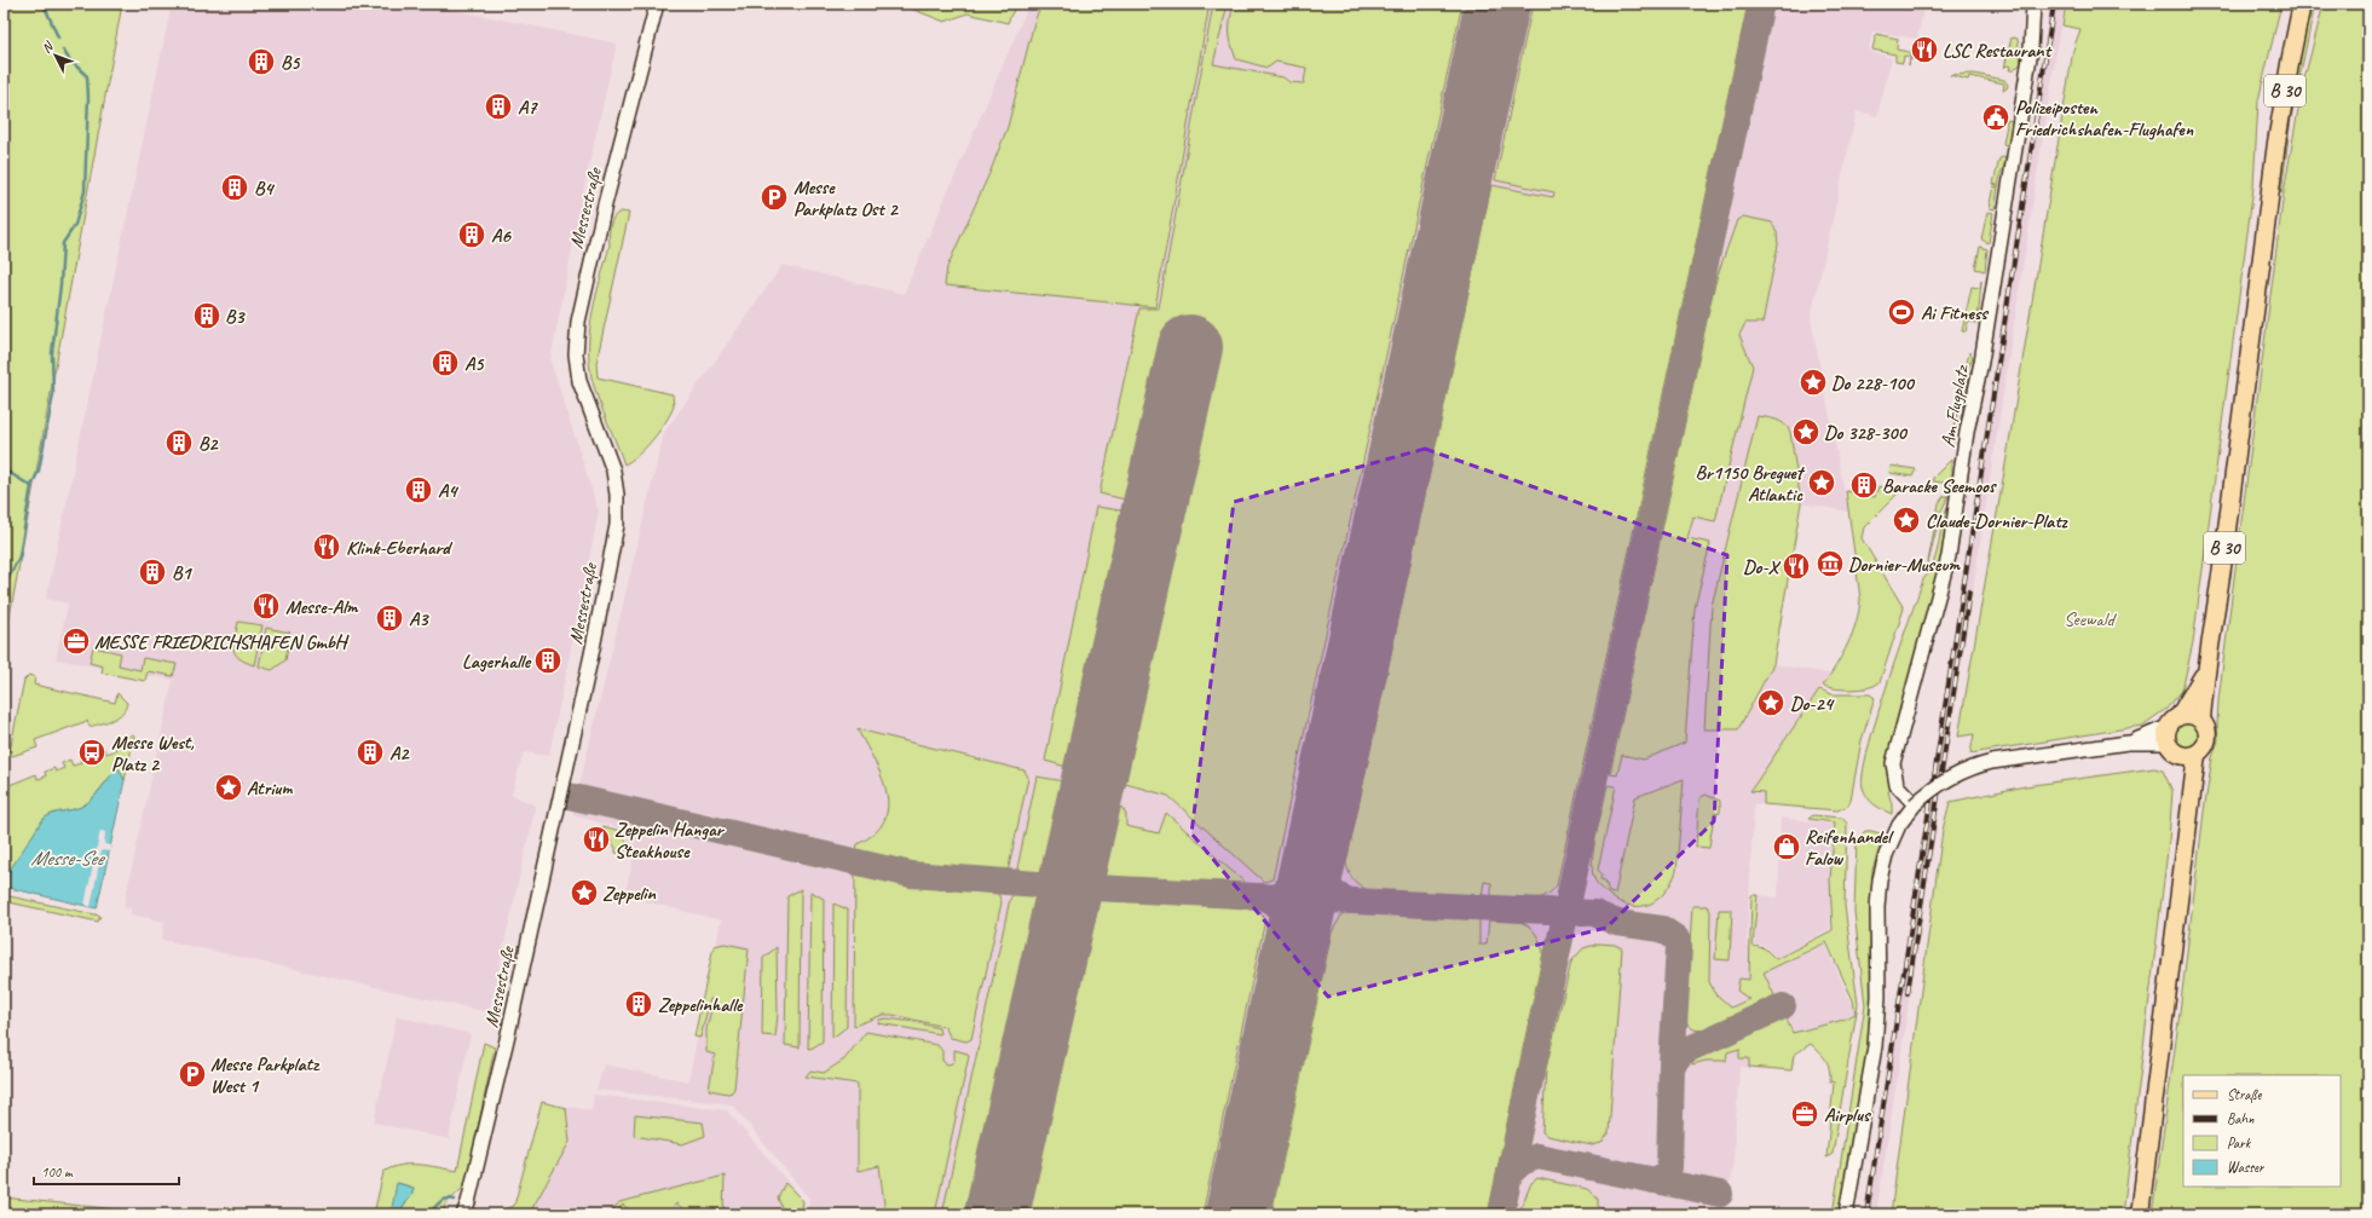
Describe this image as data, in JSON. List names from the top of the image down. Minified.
{"streets":{"main road":["B 30"],"street":["Messestraße","Am Flugplatz"]},"water":["Messe-See"],"parks":["Seewald"],"places":{"restaurant":["LSC Restaurant","Klink-Eberhard","Do-X","Messe-Alm","Zeppelin Hangar Steakhouse"],"building":["B5","A7","B4","A6","B3","A5","B2","Baracke Seemoos","A4","B1","A3","Lagerhalle","A2","Zeppelinhalle"],"public building":["Polizeiposten Friedrichshafen-Flughafen"],"parking":["Messe Parkplatz Ost 2","Messe Parkplatz West 1"],"sports":["Ai Fitness"],"place":["Do 228-100","Do 328-300","Br1150 Breguet Atlantic","Claude-Dornier-Platz","Do-24","Atrium","Zeppelin"],"museum":["Dornier-Museum"],"office":["MESSE FRIEDRICHSHAFEN GmbH","Airplus"],"bus stop":["Messe West, Platz 2"],"shop":["Reifenhandel Falow"]},"legend":["Straße","Bahn","Park","Wasser"],"scale_bar":"100 m","north":"top left"}
